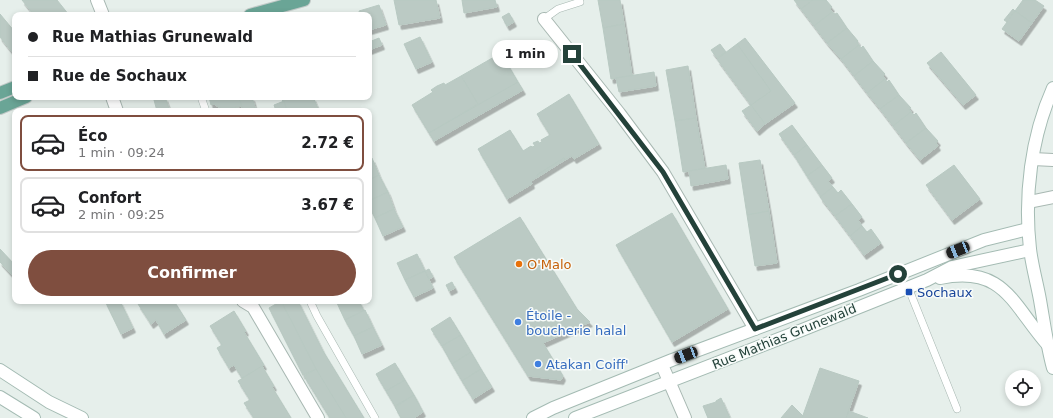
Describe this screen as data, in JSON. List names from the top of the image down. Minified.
{"streets":{"street":["Rue Mathias Grunewald"]},"places":{"other":["O'Malo","Étoile - boucherie halal","Atakan Coiff'"],"transit":["Sochaux"]},"page":{"banner":["Rue Mathias Grunewald","Rue de Sochaux"],"bubble":"1 min","list":[{"name":"Éco","note":"1 min · 09:24","value":"2.72 €"},{"name":"Confort","note":"2 min · 09:25","value":"3.67 €"}],"buttons":"Confirmer"}}
